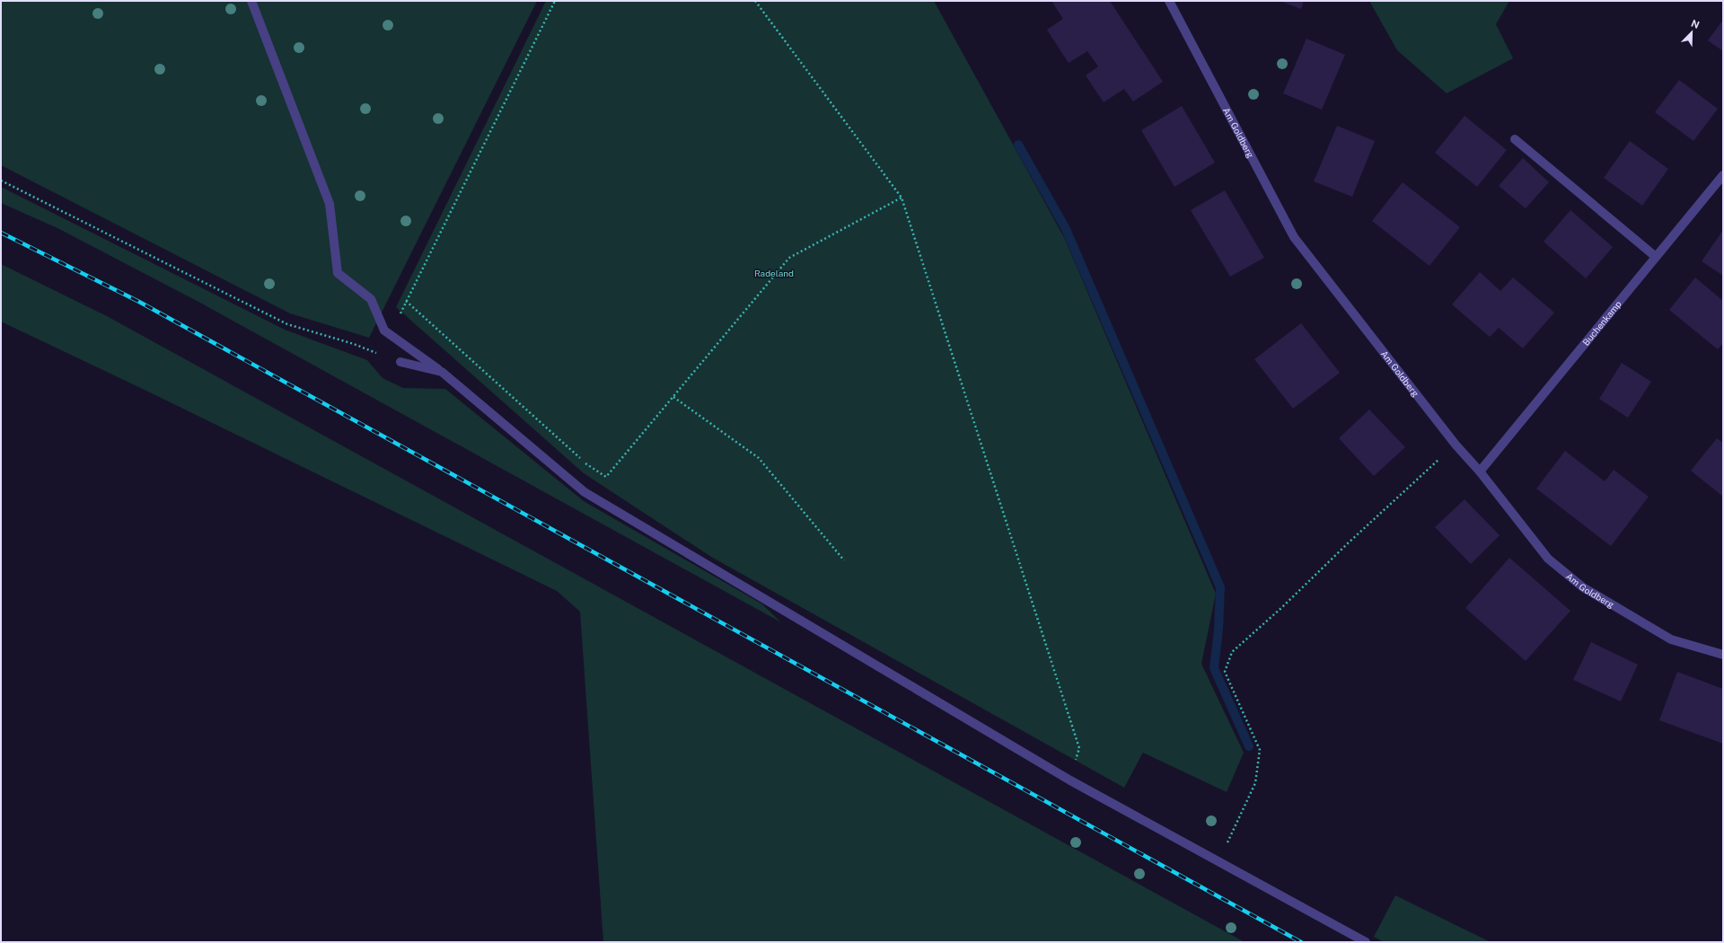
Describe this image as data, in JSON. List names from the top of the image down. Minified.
{"streets":{"street":["Am Goldberg","Buchenkamp"]},"crossings":[["Am Goldberg","Buchenkamp"]],"parks":["Radeland"],"north":"top right"}
